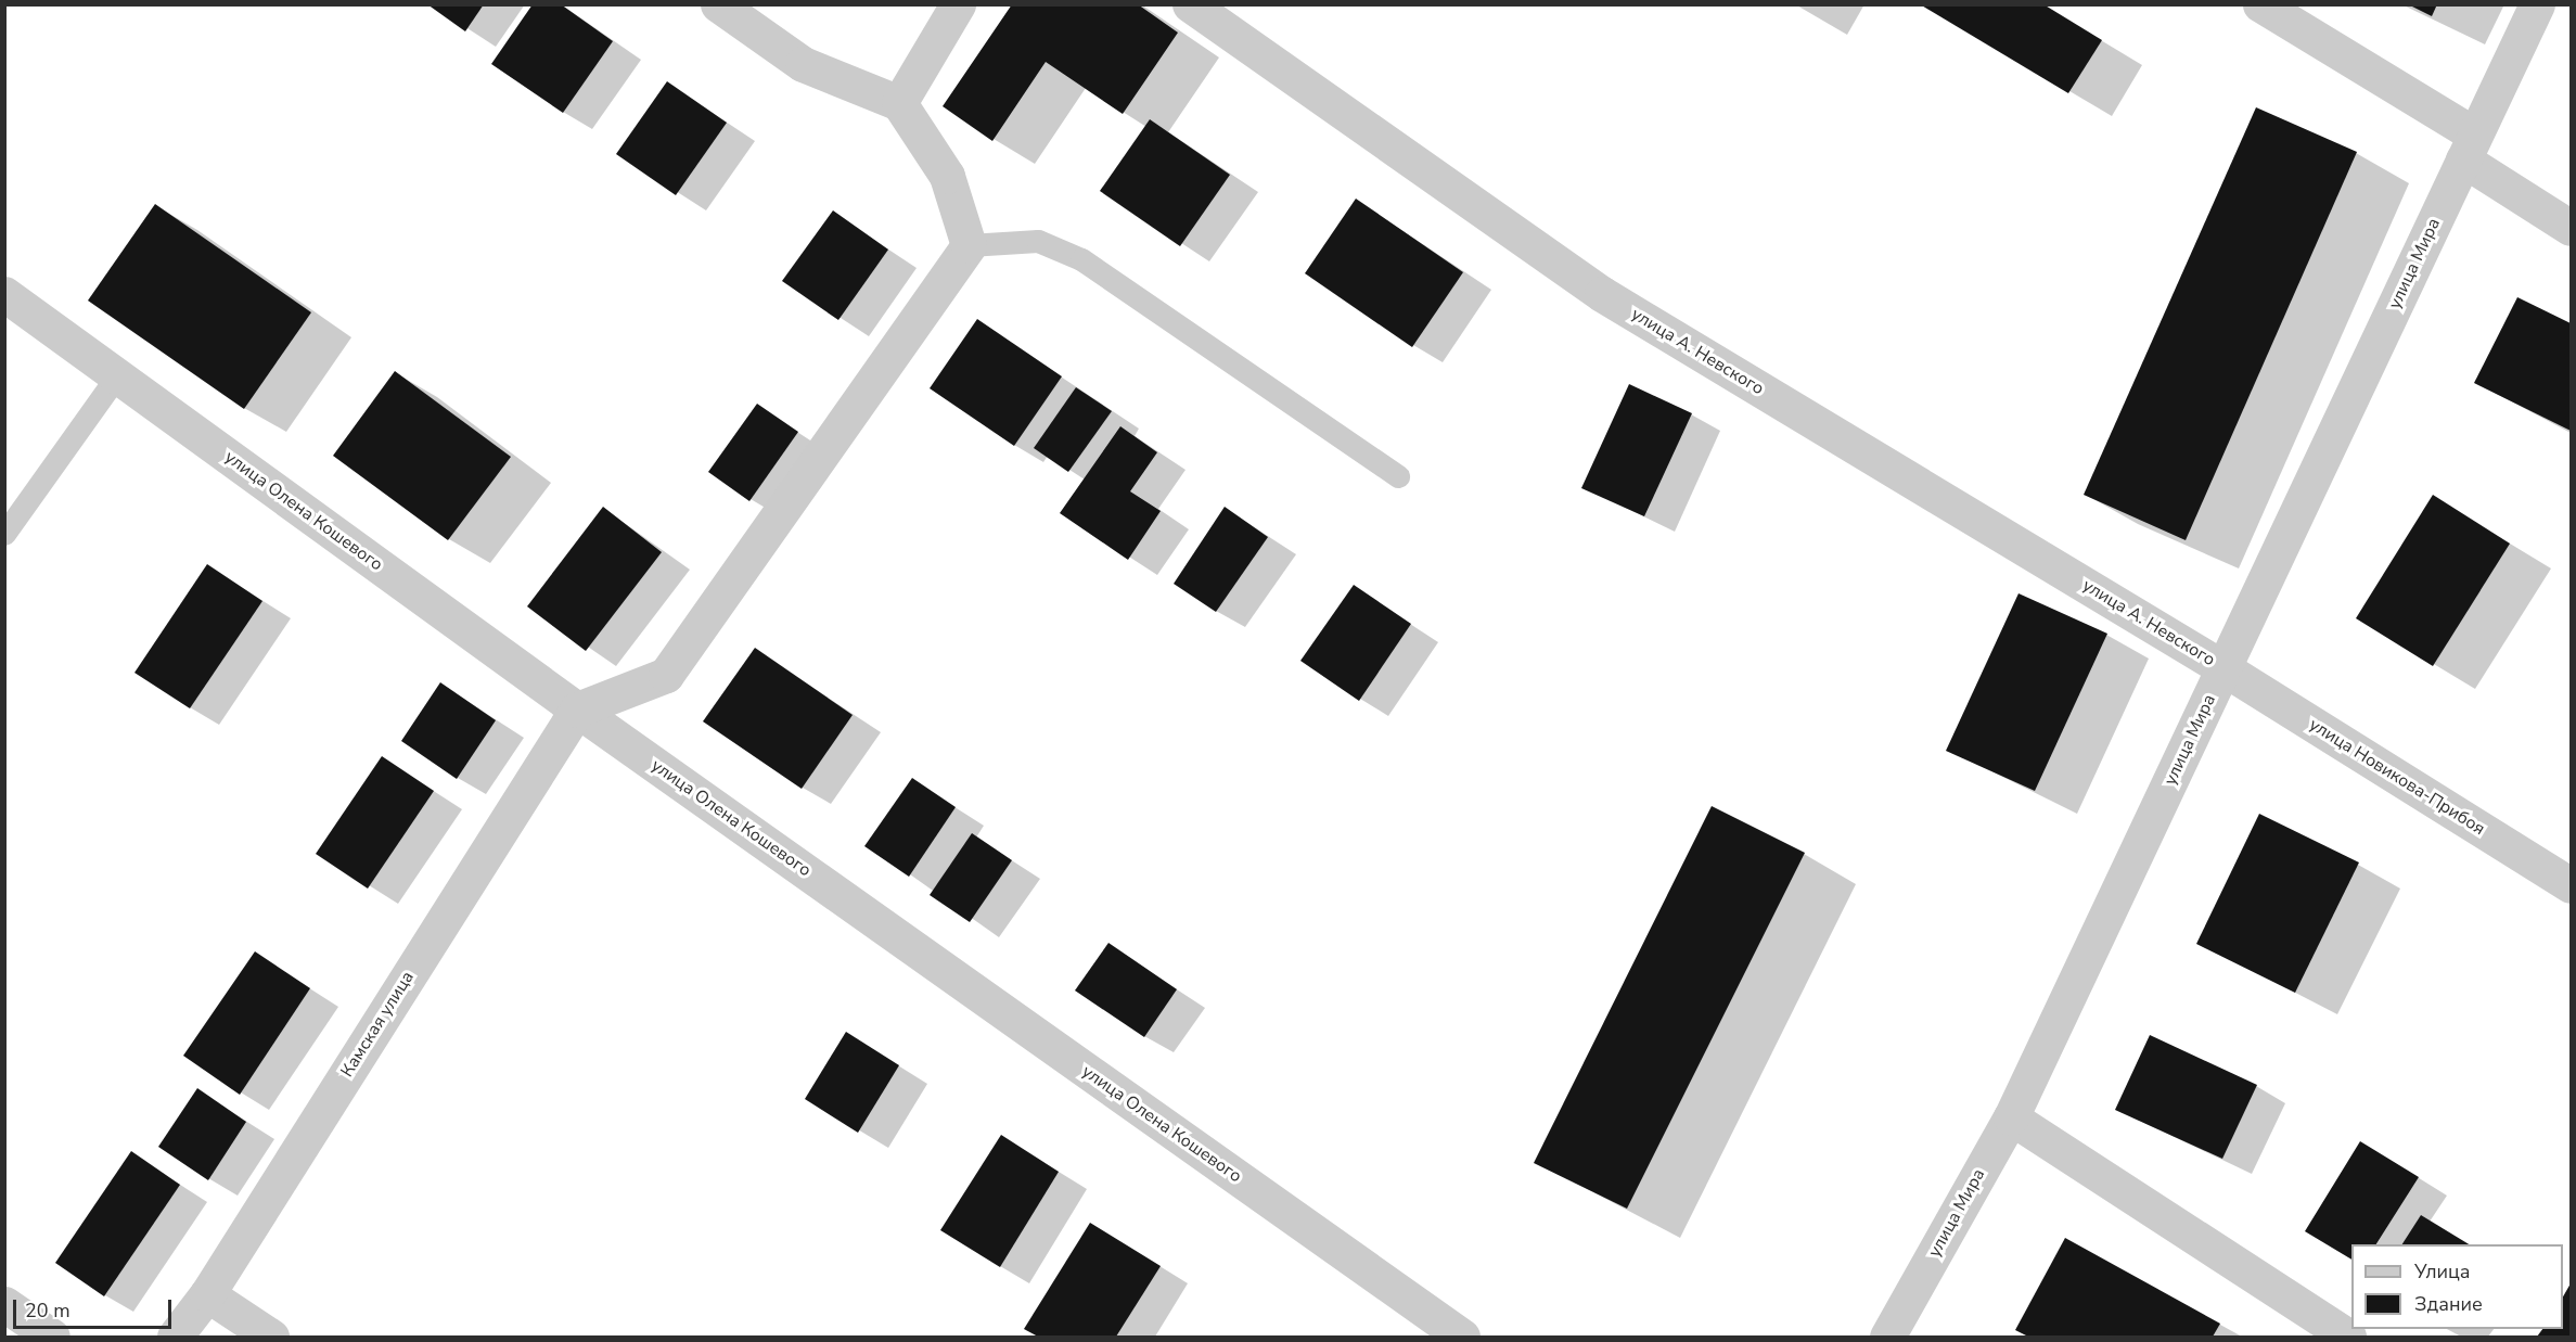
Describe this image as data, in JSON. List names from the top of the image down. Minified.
{"streets":{"street":["улица Мира","улица А. Невского","улица Олена Кошевого","улица Новикова-Прибоя","Камская улица"]},"crossings":[["улица Мира","улица А. Невского"],["улица Мира","улица Новикова-Прибоя"],["улица А. Невского","улица Новикова-Прибоя"],["улица Олена Кошевого","Камская улица"]],"legend":["Улица","Здание"],"scale_bar":"20 m"}
